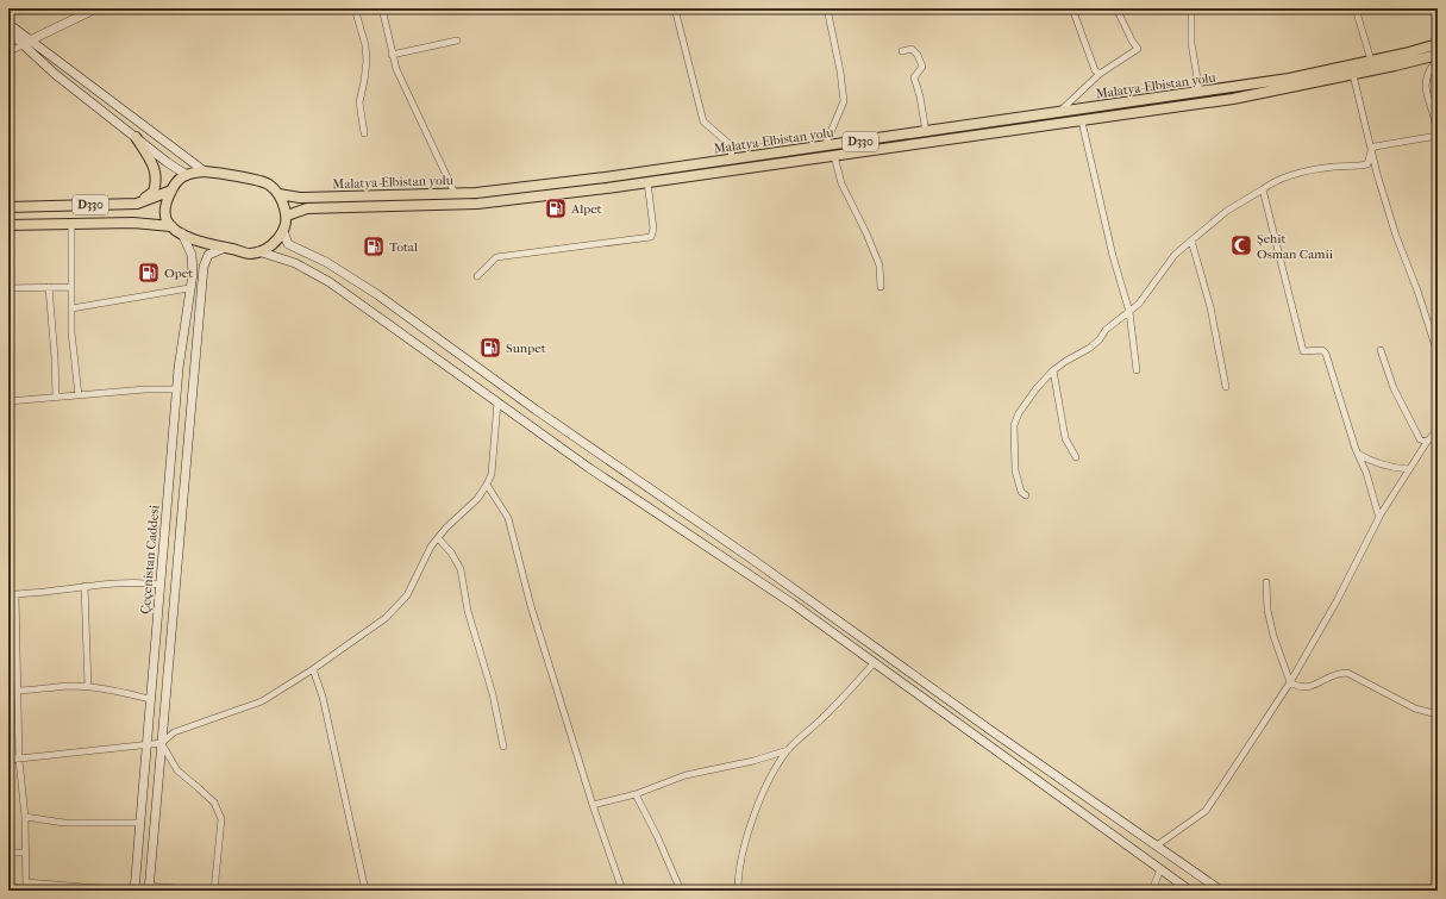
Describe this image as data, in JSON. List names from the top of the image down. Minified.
{"streets":{"main road":["Malatya-Elbistan yolu","D330","Çeçenistan Caddesi"]},"crossings":[["Malatya-Elbistan yolu","D330"],["Malatya-Elbistan yolu","Çeçenistan Caddesi"],["D330","Çeçenistan Caddesi"]],"places":{"fuel station":["Alpet","Total","Opet","Sunpet"],"mosque":["Şehit Osman Camii"]}}
